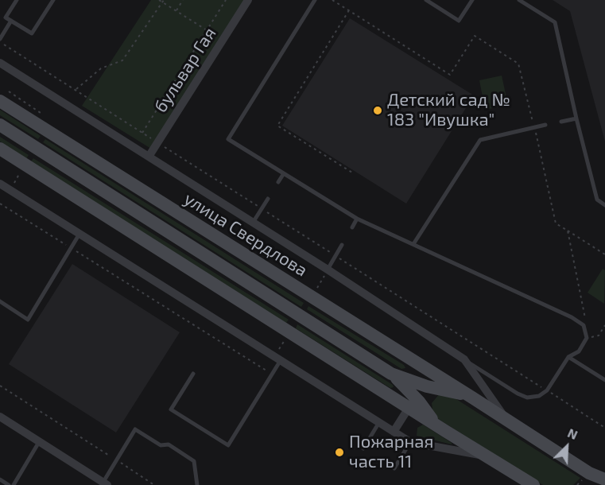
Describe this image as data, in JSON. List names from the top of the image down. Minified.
{"streets":{"main road":["улица Свердлова"],"street":["бульвар Гая"]},"places":["Детский сад № 183 \"Ивушка\"","Пожарная часть 11"],"north":"top right"}
